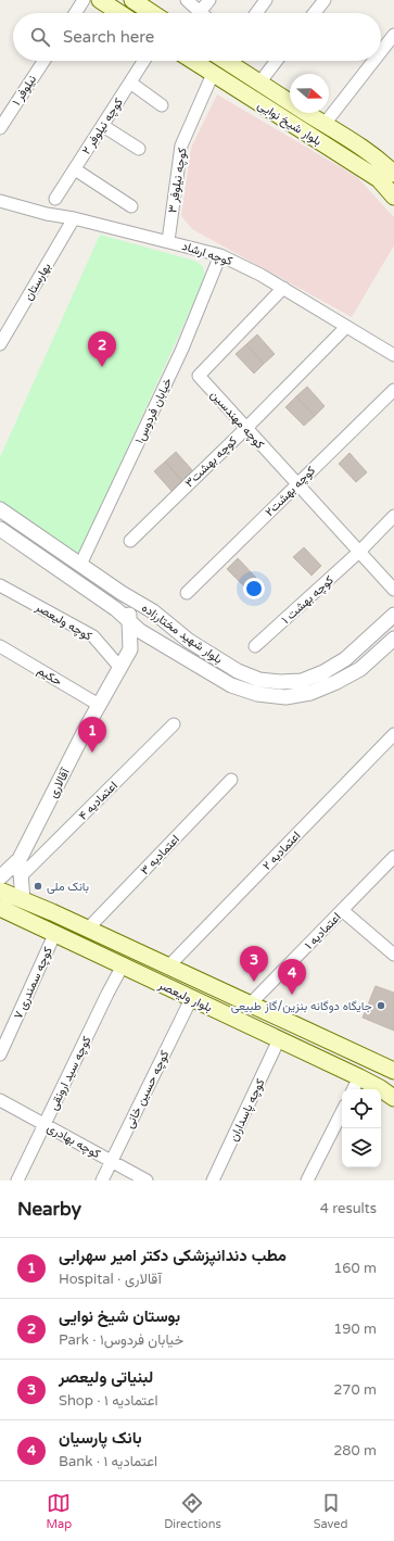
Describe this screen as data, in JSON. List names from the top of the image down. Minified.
{"streets":{"main road":["بلوار شیخ نوایی","بلوار ولیعصر"],"street":["۱ نیلوفر","کوچه نیلوفر ۲","کوچه نیلوفر ۳","کوچه ارشاد","بهارستان","خیابان فردوس۱","کوچه مهندسین","کوچه بهشت۳","کوچه بهشت۲","کوچه بهشت ۱","کوچه ولیعصر","بلوار شهید مختارزاده","حکیم","آقالاری","اعتمادیه ۴","اعتمادیه ۲","اعتمادیه ۳","اعتمادیه ۱","کوچه سمندری ۷","کوچه سید ارونقی","کوچه حسین خانی","کوچه پاسداران","کوچه بهادری"]},"crossings":[["بلوار شیخ نوایی","کوچه نیلوفر ۳"],["کوچه نیلوفر ۳","کوچه ارشاد"],["کوچه ارشاد","بهارستان"],["کوچه ارشاد","خیابان فردوس۱"],["کوچه ارشاد","کوچه مهندسین"],["کوچه ارشاد","کوچه بهشت۳"],["خیابان فردوس۱","بلوار شهید مختارزاده"],["کوچه مهندسین","کوچه بهشت۳"],["کوچه مهندسین","کوچه بهشت۲"],["کوچه مهندسین","کوچه بهشت ۱"],["کوچه ولیعصر","آقالاری"],["حکیم","آقالاری"],["اعتمادیه ۲","بلوار ولیعصر"],["اعتمادیه ۳","بلوار ولیعصر"],["اعتمادیه ۱","بلوار ولیعصر"],["کوچه سمندری ۷","بلوار ولیعصر"],["بلوار ولیعصر","کوچه سید ارونقی"],["بلوار ولیعصر","کوچه حسین خانی"],["بلوار ولیعصر","کوچه پاسداران"],["کوچه سید ارونقی","کوچه بهادری"],["کوچه حسین خانی","کوچه بهادری"]],"places":["بانک ملی","جایگاه دوگانه بنزین/گاز طبیعی"],"north":"right","page":{"search":"Search here","pins":["2","1","3","4"],"heading":["Nearby","4 results"],"list":[{"mark":"1","name":"مطب دندانپزشکی دکتر امیر سهرابی","note":"Hospital · آقالاری","value":"160 m"},{"mark":"2","name":"بوستان شیخ نوایی","note":"Park · خیابان فردوس۱","value":"190 m"},{"mark":"3","name":"لبنیاتی ولیعصر","note":"Shop · اعتمادیه ۱","value":"270 m"},{"mark":"4","name":"بانک پارسیان","note":"Bank · اعتمادیه ۱","value":"280 m"}],"nav":["Map","Directions","Saved"]}}
